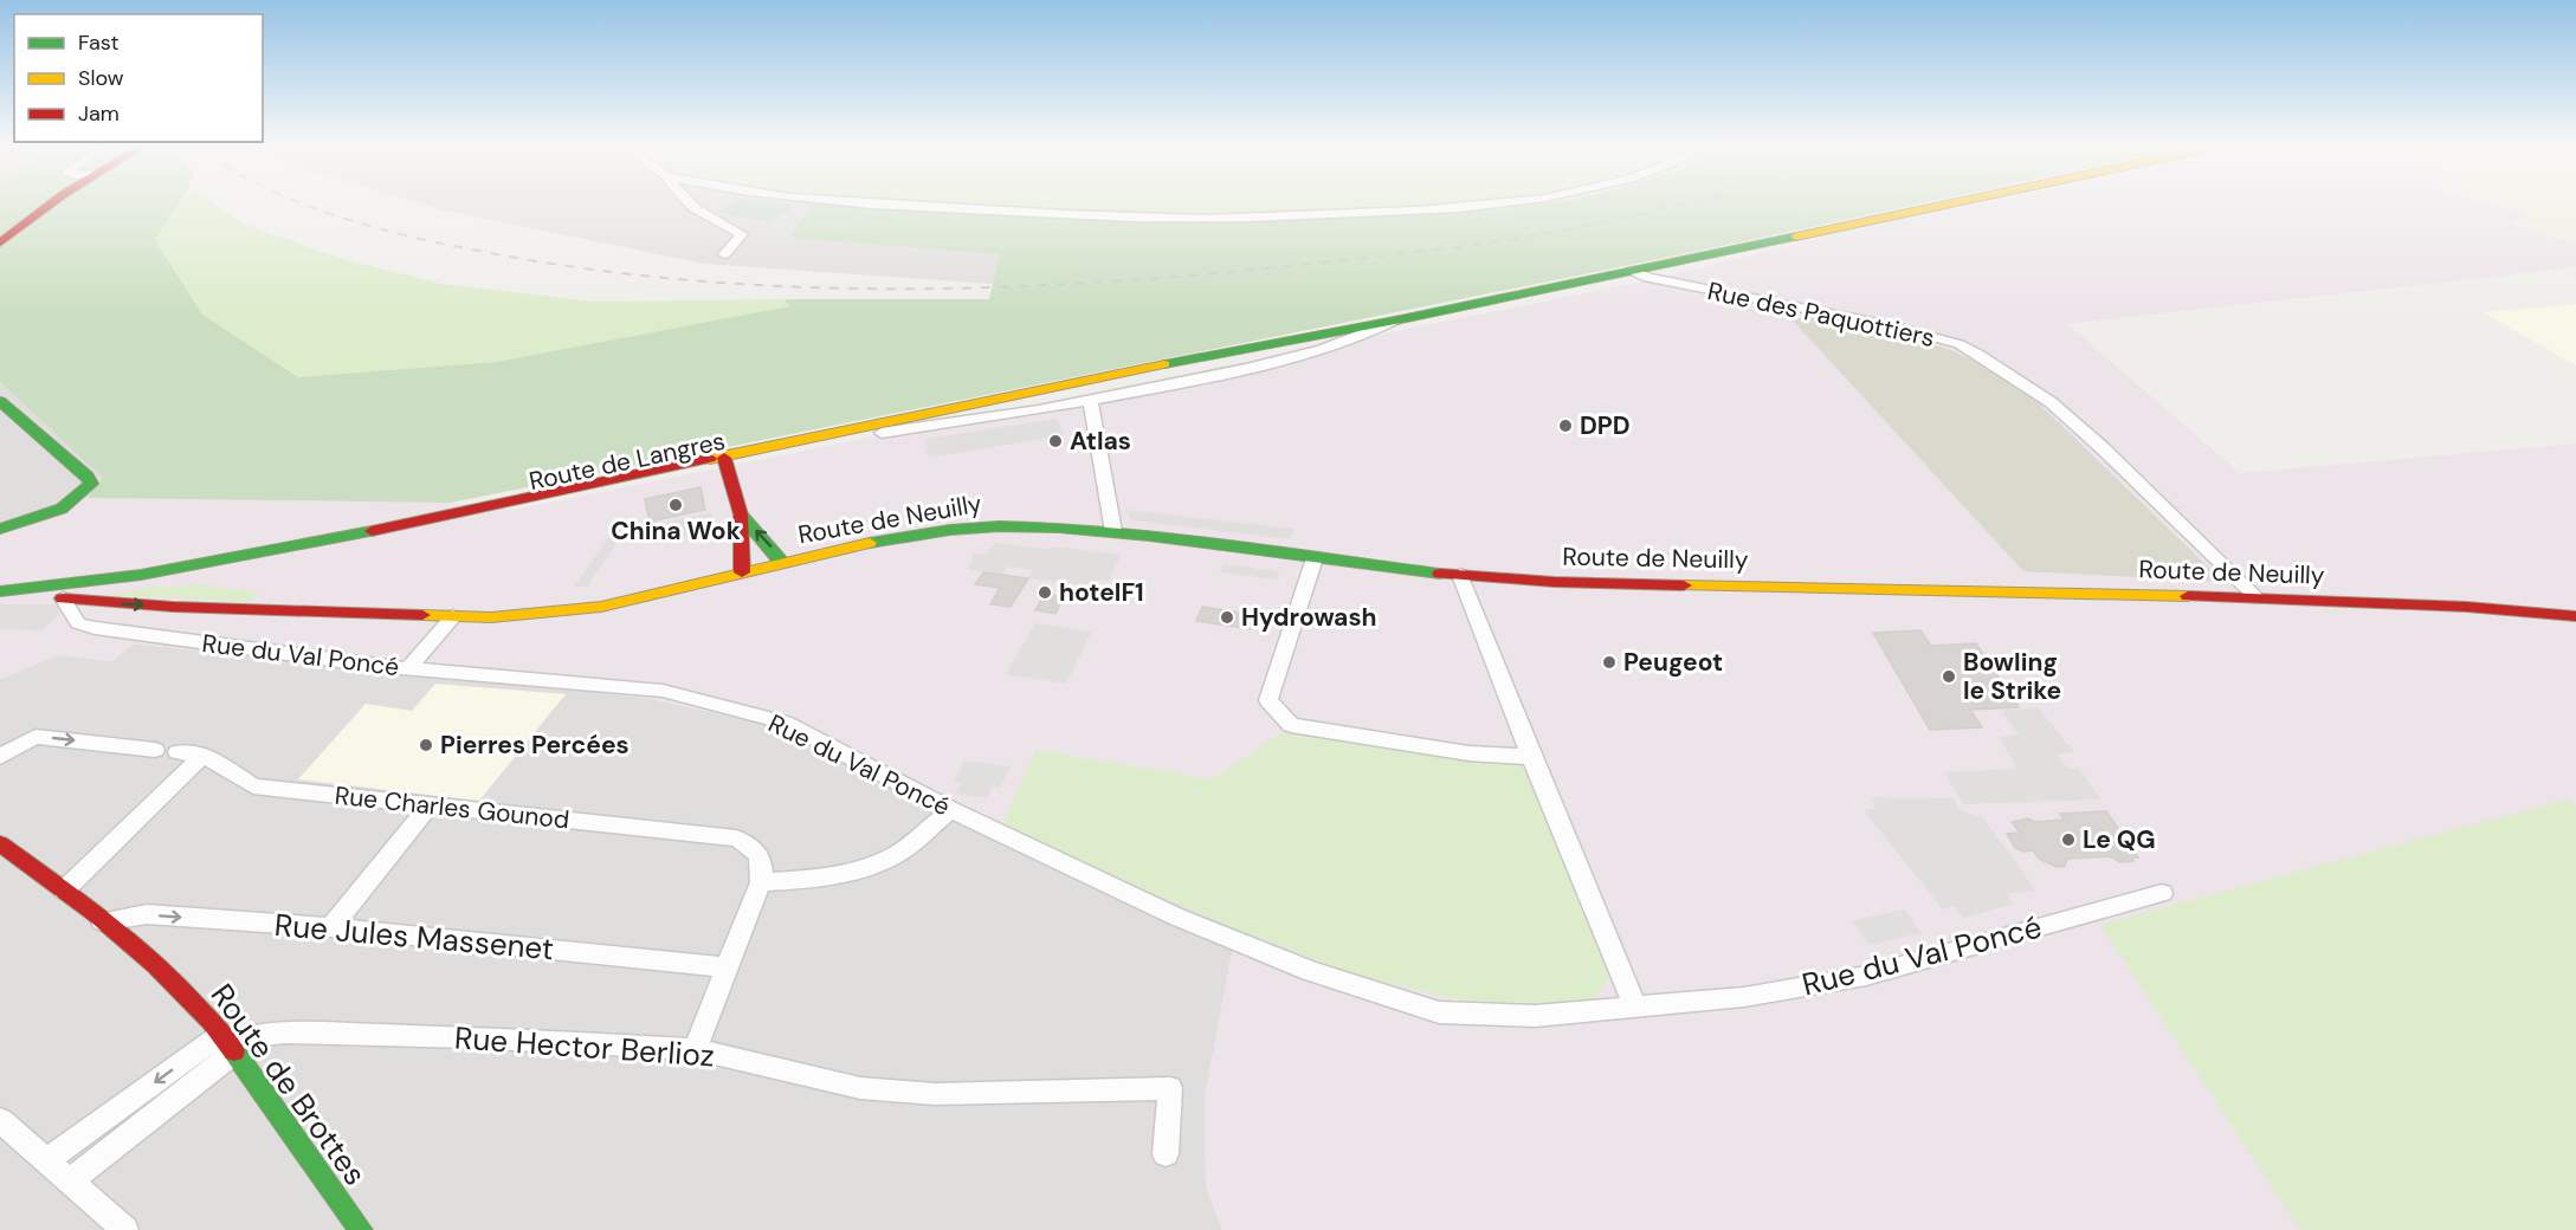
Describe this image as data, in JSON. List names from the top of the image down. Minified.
{"streets":{"main road":["Route de Langres","Route de Neuilly","Route de Brottes"],"street":["Rue des Paquottiers","Rue du Val Poncé","Rue Charles Gounod","Rue Jules Massenet","Rue Hector Berlioz"]},"crossings":[["Rue des Paquottiers","Route de Neuilly"],["Route de Langres","Route de Neuilly"],["Route de Langres","Rue du Val Poncé"],["Route de Neuilly","Rue du Val Poncé"],["Rue Jules Massenet","Route de Brottes"],["Rue Hector Berlioz","Route de Brottes"]],"one_way":["Rue Jules Massenet"],"places":["DPD","Atlas","China Wok","hotelF1","Hydrowash","Peugeot","Bowling le Strike","Pierres Percées","Le QG"],"legend":["Fast","Slow","Jam"]}
